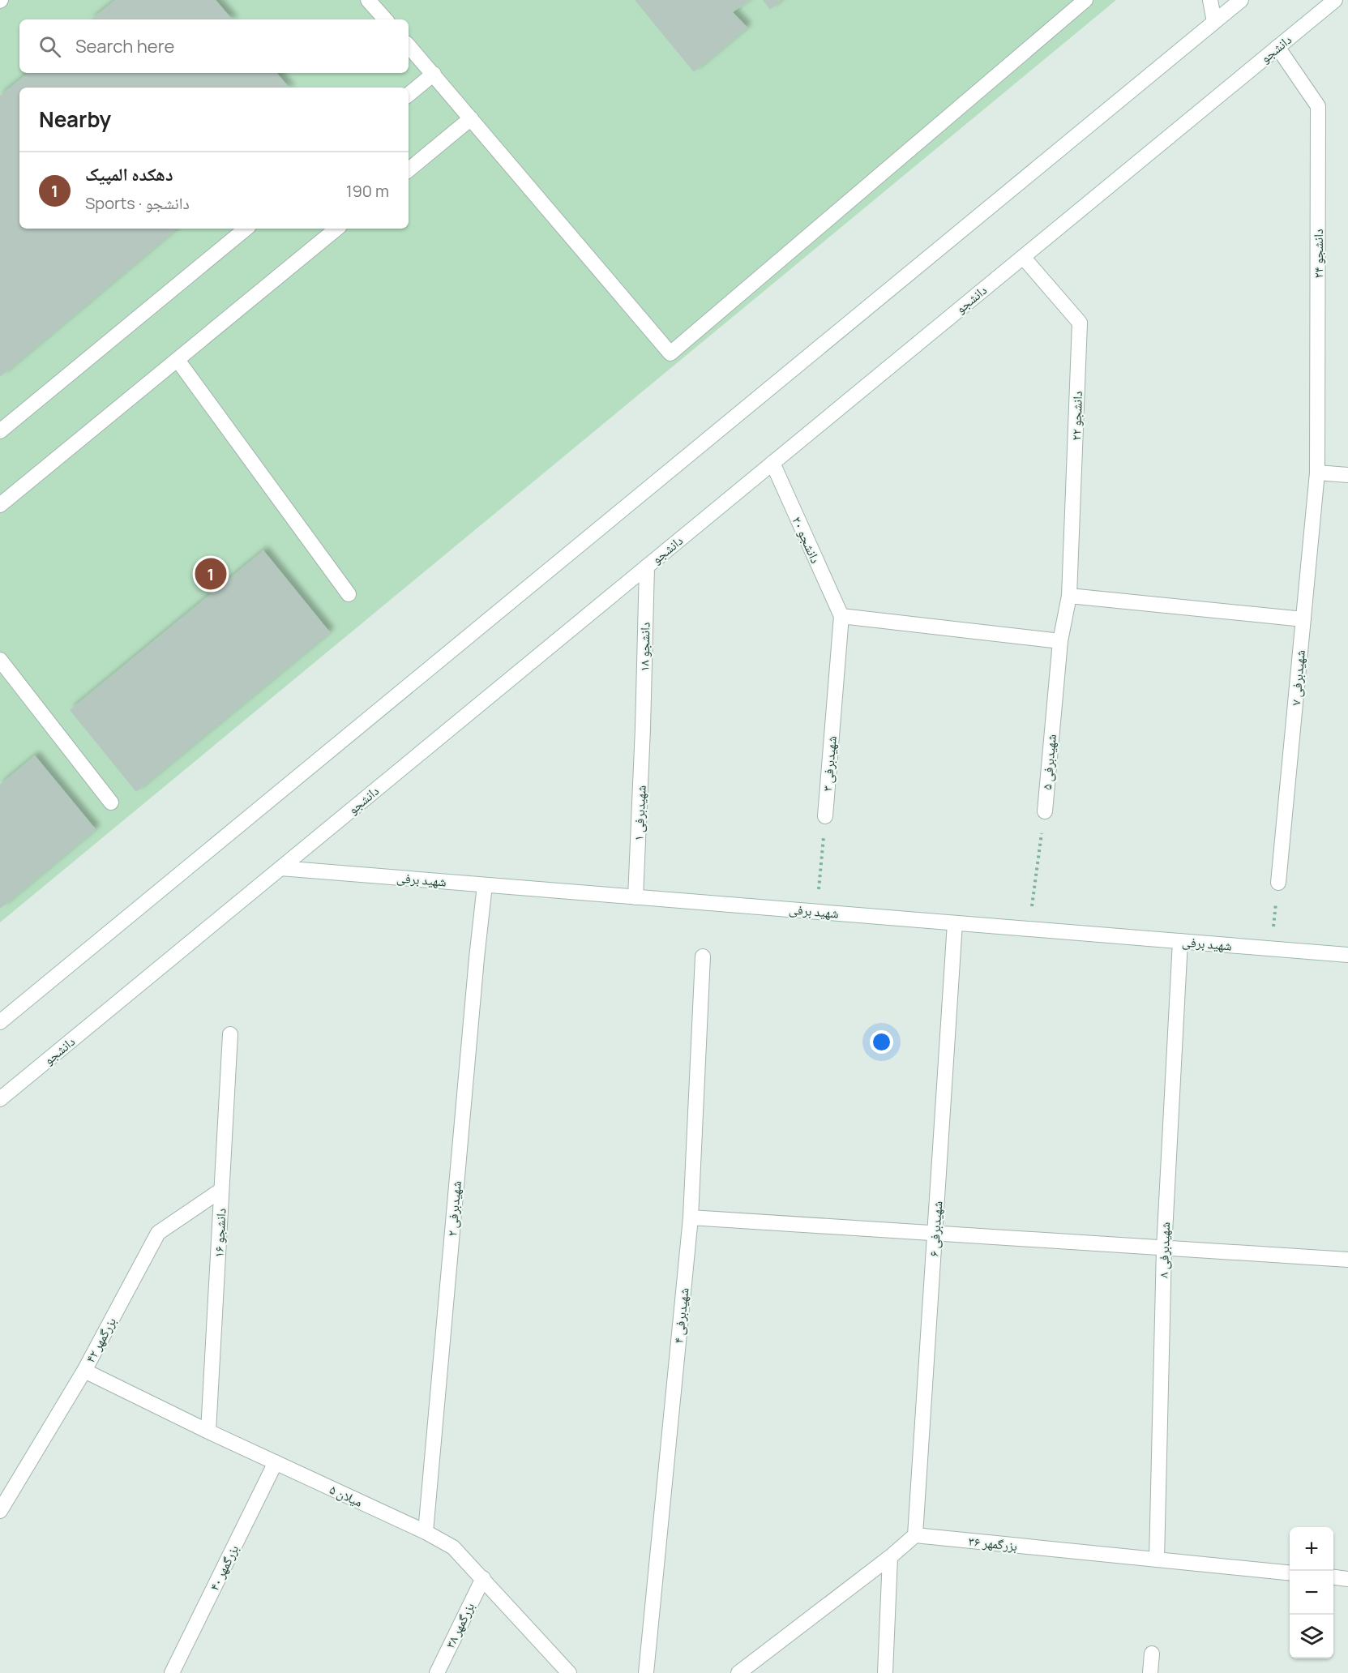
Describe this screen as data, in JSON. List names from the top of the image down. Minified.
{"streets":{"street":["دانشجو","دانشجو ۲۴","دانشجو ۲۲","دانشجو ۲۰","دانشجو ۱۸","شهیدبرفی ۷","شهیدبرفی ۵","شهیدبرفی ۳","شهیدبرفی ۱","شهید برفی","شهیدبرفی ۲","شهیدبرفی ۶","دانشجو ۱۶","شهیدبرفی ۸","شهیدبرفی ۴","بزرگمهر ۴۲","میلان ۵","بزرگمهر ۳۶","بزرگمهر ۴۰","بزرگمهر ۳۸"]},"crossings":[["دانشجو","دانشجو ۲۴"],["دانشجو","دانشجو ۲۲"],["دانشجو","دانشجو ۲۰"],["دانشجو","دانشجو ۱۸"],["دانشجو","شهید برفی"],["دانشجو ۲۴","شهیدبرفی ۷"],["دانشجو ۲۲","شهیدبرفی ۵"],["دانشجو ۲۰","شهیدبرفی ۳"],["دانشجو ۱۸","شهیدبرفی ۱"],["شهیدبرفی ۱","شهید برفی"],["شهید برفی","شهیدبرفی ۲"],["شهید برفی","شهیدبرفی ۶"],["شهید برفی","شهیدبرفی ۸"],["شهیدبرفی ۲","میلان ۵"],["شهیدبرفی ۶","بزرگمهر ۳۶"],["دانشجو ۱۶","بزرگمهر ۴۲"],["دانشجو ۱۶","میلان ۵"],["شهیدبرفی ۸","بزرگمهر ۳۶"],["بزرگمهر ۴۲","میلان ۵"],["میلان ۵","بزرگمهر ۴۰"],["میلان ۵","بزرگمهر ۳۸"]],"page":{"search":"Search here","heading":"Nearby","list":[{"mark":"1","name":"دهکده المپیک","note":"Sports · دانشجو","value":"190 m"}],"pins":"1","map_buttons":["+","−"]}}
